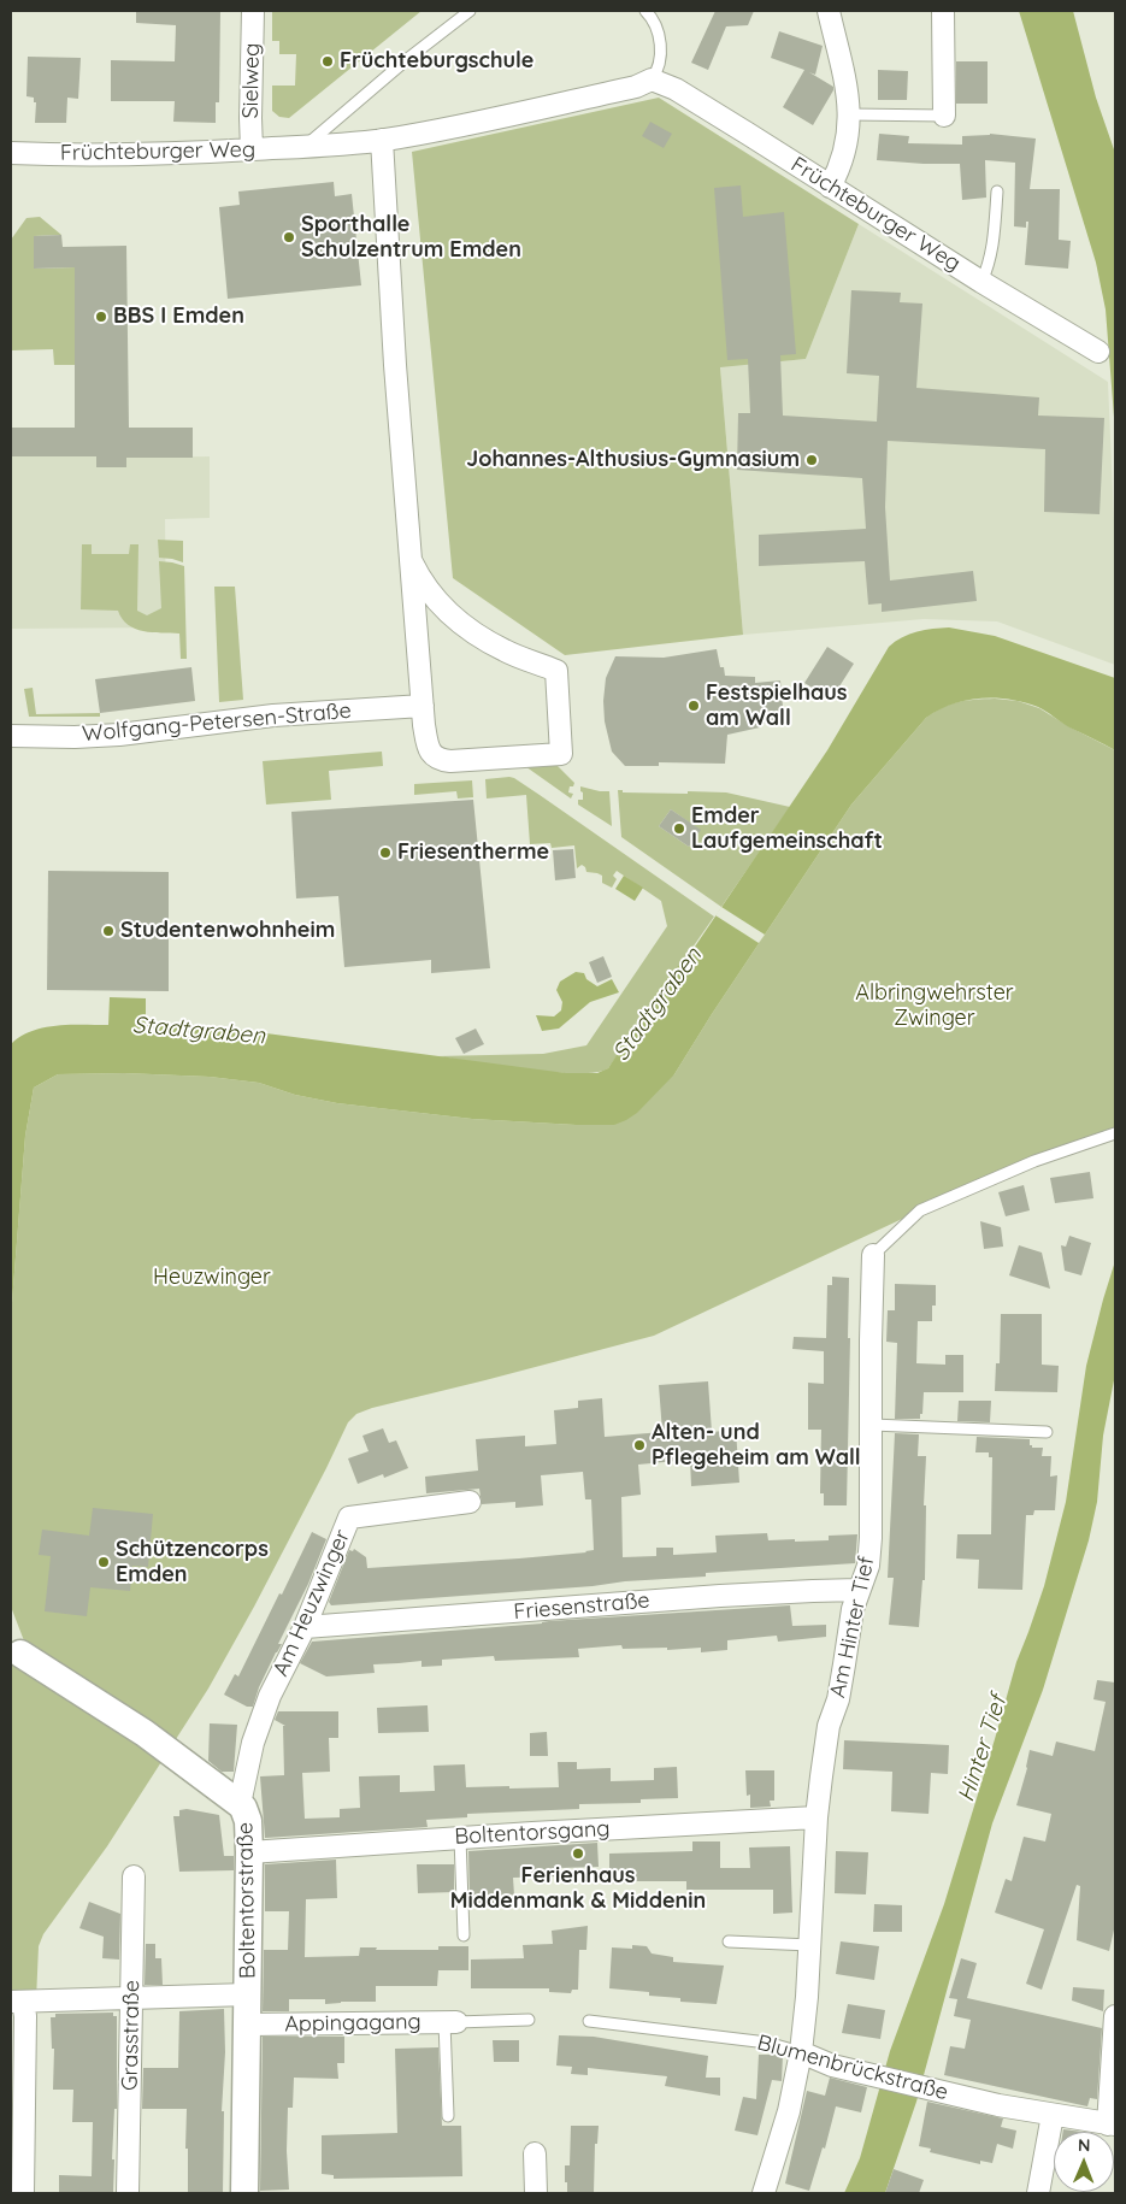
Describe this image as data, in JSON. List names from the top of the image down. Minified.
{"streets":{"street":["Sielweg","Früchteburger Weg","Wolfgang-Petersen-Straße","Am Heuzwinger","Friesenstraße","Am Hinter Tief","Boltentorsgang","Boltentorstraße","Appingagang","Grasstraße","Blumenbrückstraße"]},"crossings":[["Sielweg","Früchteburger Weg"],["Am Heuzwinger","Friesenstraße"],["Am Heuzwinger","Boltentorstraße"],["Friesenstraße","Am Hinter Tief"],["Am Hinter Tief","Boltentorsgang"],["Am Hinter Tief","Blumenbrückstraße"],["Boltentorsgang","Boltentorstraße"],["Boltentorstraße","Appingagang"]],"water":["Stadtgraben","Hinter Tief"],"parks":["Albringwehrster Zwinger","Heuzwinger"],"places":["Früchteburgschule","Sporthalle Schulzentrum Emden","BBS I Emden","Johannes-Althusius-Gymnasium","Festspielhaus am Wall","Emder Laufgemeinschaft","Friesentherme","Studentenwohnheim","Alten- und Pflegeheim am Wall","Schützencorps Emden","Ferienhaus Middenmank & Middenin"],"north":"top"}
